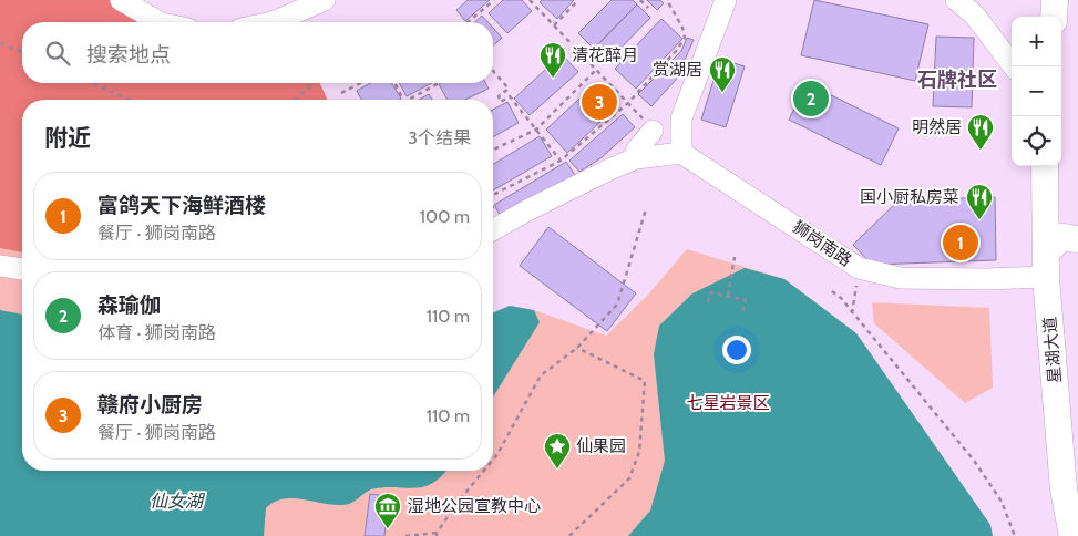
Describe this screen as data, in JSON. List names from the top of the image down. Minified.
{"streets":{"main road":["星湖大道"],"street":["狮岗南路"]},"crossings":[["狮岗南路","星湖大道"]],"districts":["石牌社区"],"water":["仙女湖"],"parks":["七星岩景区"],"places":{"restaurant":["清花醉月","赏湖居","明然居","国小厨私房菜"],"place":["仙果园"],"museum":["湿地公园宣教中心"]},"page":{"map_buttons":["+","−"],"search":"搜索地点","pins":["2","3","1"],"heading":["附近","3个结果"],"list":[{"mark":"1","name":"富鸽天下海鲜酒楼","note":"餐厅 · 狮岗南路","value":"100 m"},{"mark":"2","name":"森瑜伽","note":"体育 · 狮岗南路","value":"110 m"},{"mark":"3","name":"赣府小厨房","note":"餐厅 · 狮岗南路","value":"110 m"}]}}
